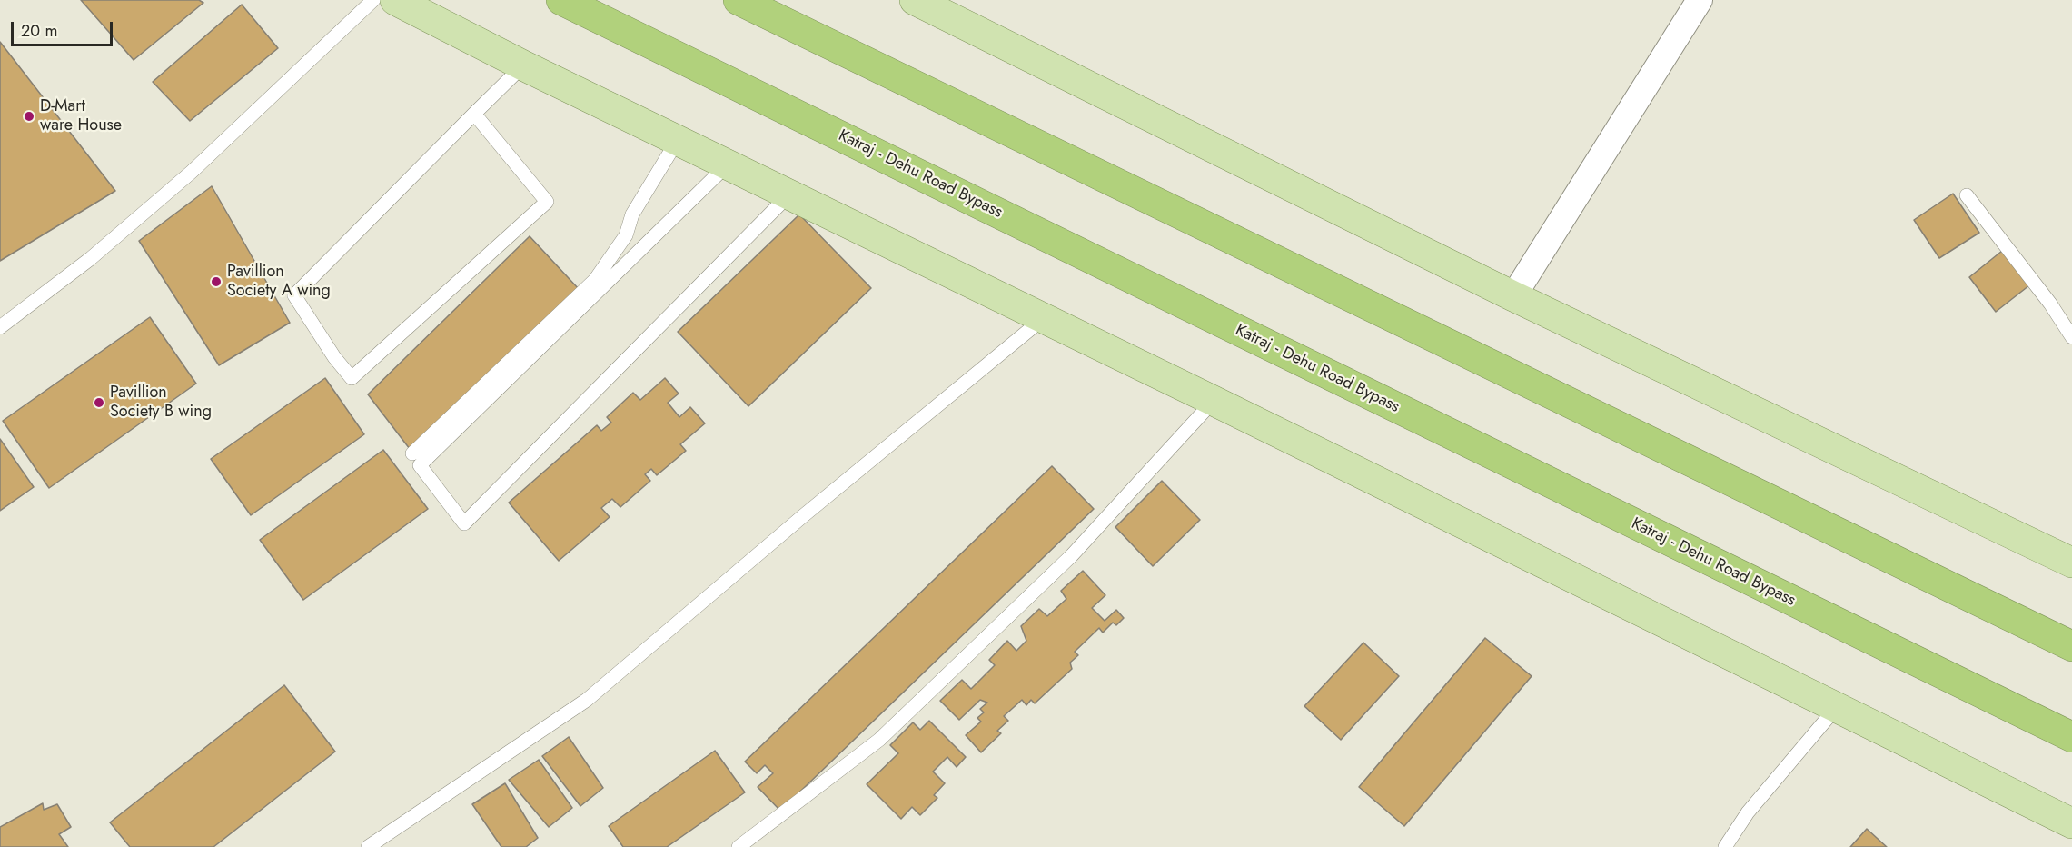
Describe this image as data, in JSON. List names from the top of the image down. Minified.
{"streets":{"highway":["Katraj - Dehu Road Bypass"]},"places":["D-Mart ware House","Pavillion Society A wing","Pavillion Society B wing"],"scale_bar":"20 m"}
